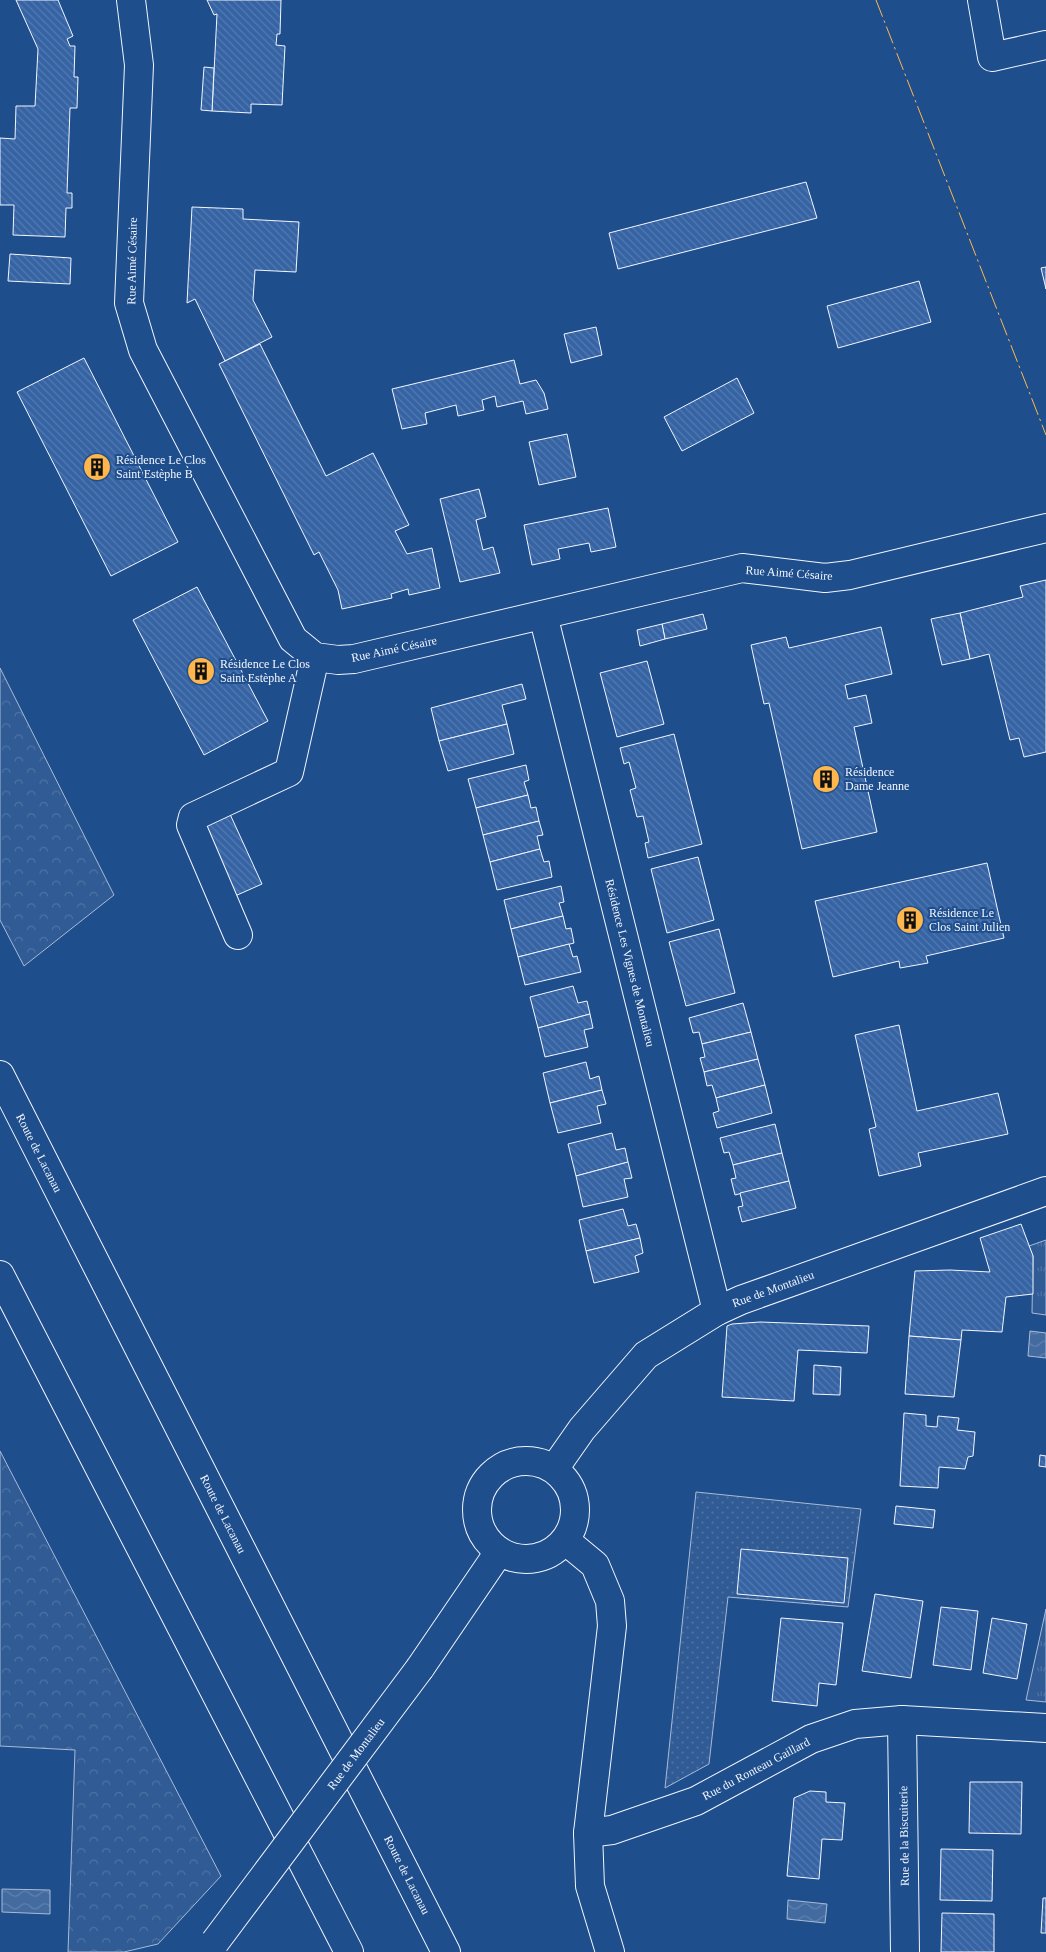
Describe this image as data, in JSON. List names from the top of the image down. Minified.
{"streets":{"street":["Rue Aimé Césaire","Résidence Les Vignes de Montalieu","Route de Lacanau","Rue de Montalieu","Rue du Ronteau Gaillard","Rue de la Biscuiterie"]},"crossings":[["Rue Aimé Césaire","Résidence Les Vignes de Montalieu"],["Résidence Les Vignes de Montalieu","Rue de Montalieu"],["Rue du Ronteau Gaillard","Rue de la Biscuiterie"]],"places":{"building":["Résidence Le Clos Saint Estèphe B","Résidence Le Clos Saint Estèphe A","Résidence Dame Jeanne","Résidence Le Clos Saint Julien"]}}
